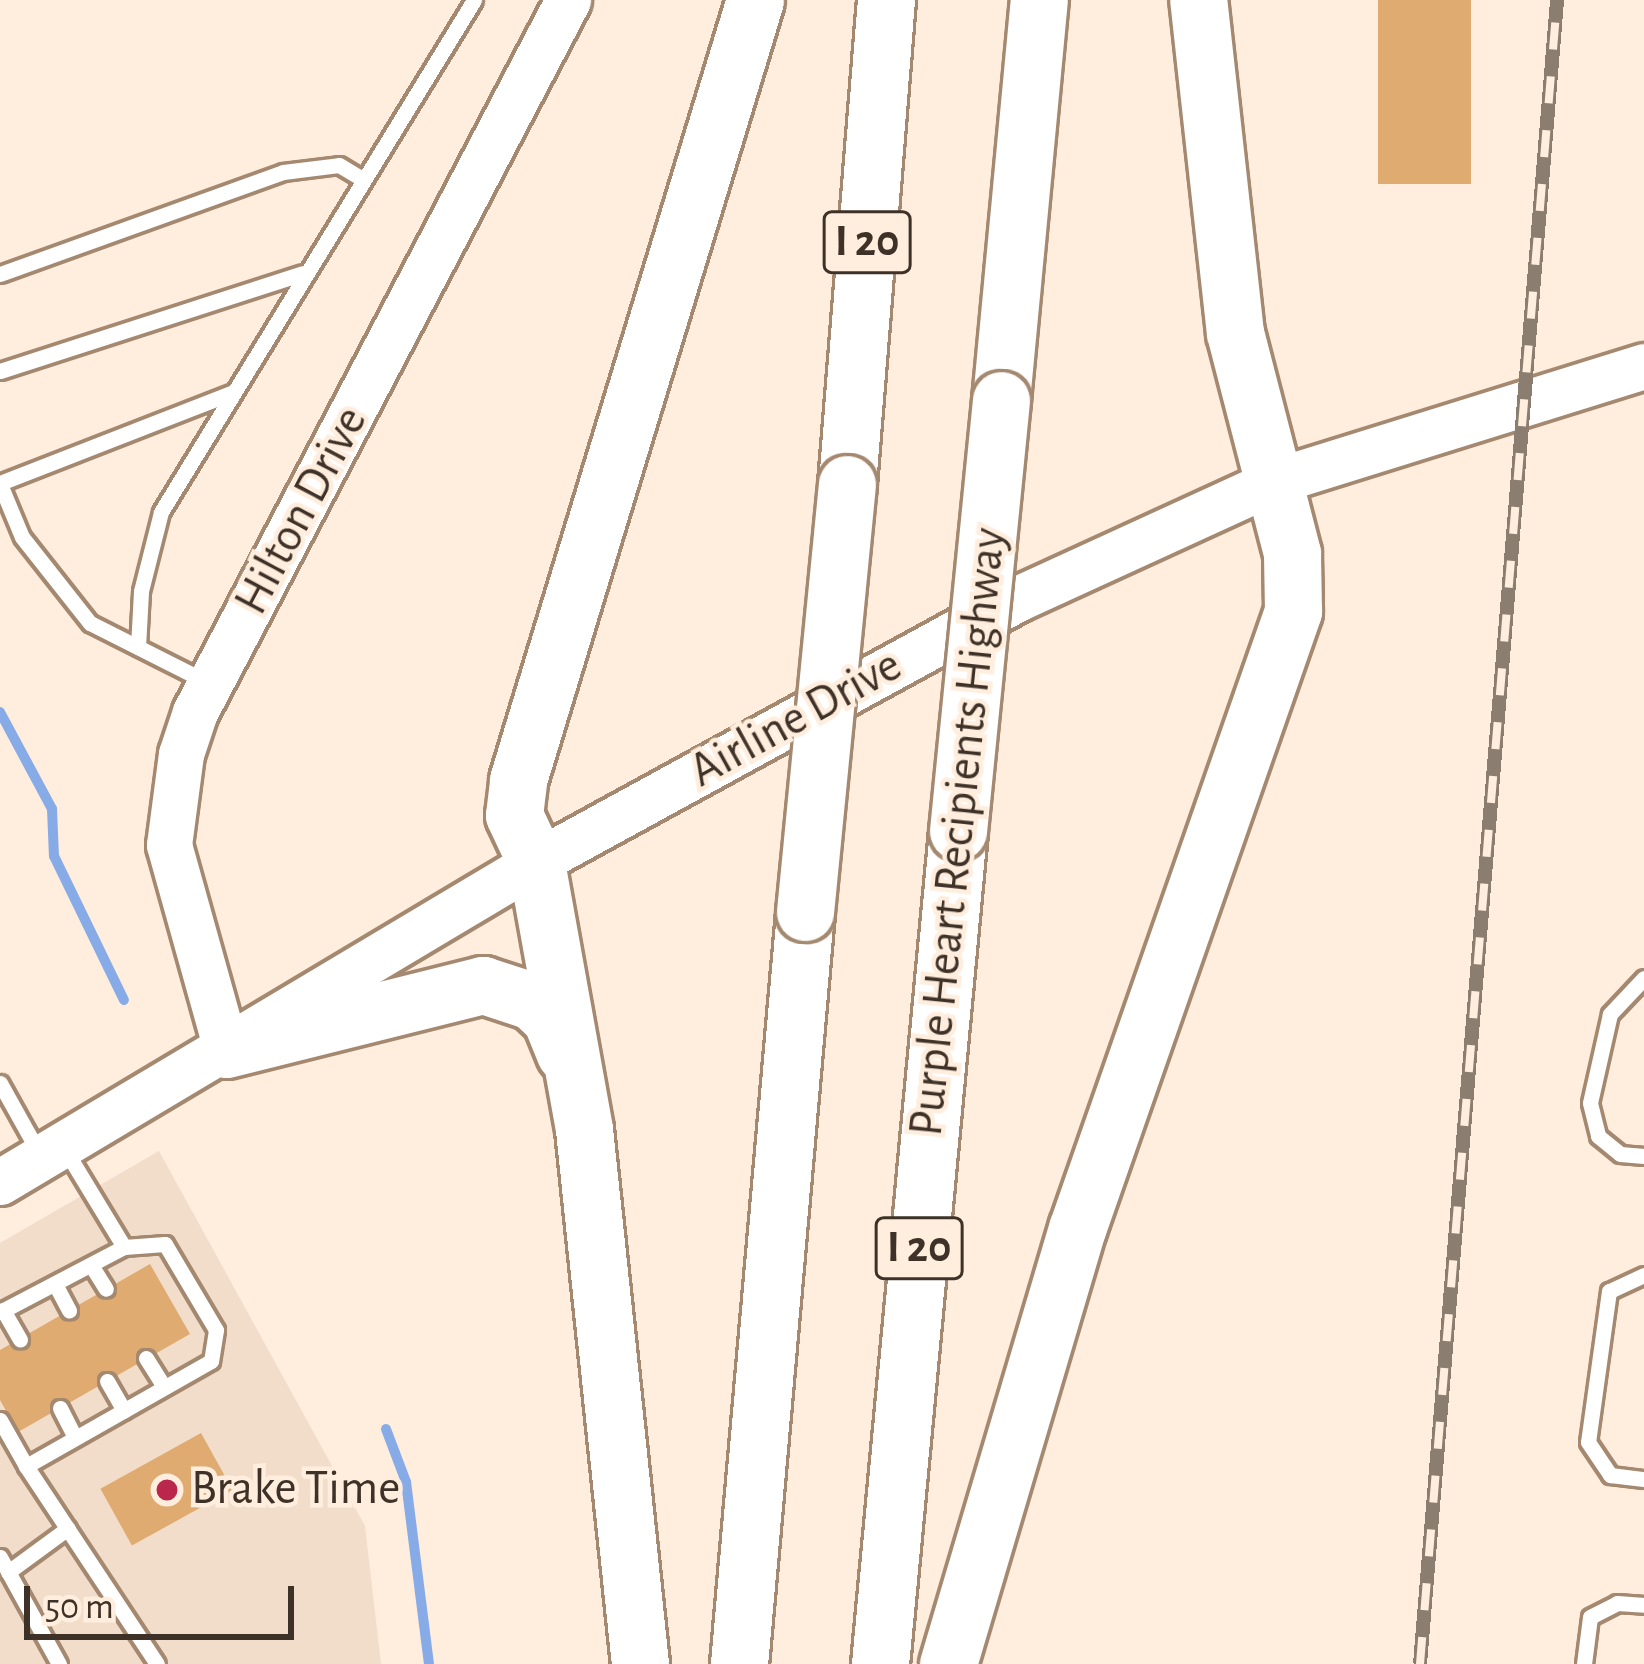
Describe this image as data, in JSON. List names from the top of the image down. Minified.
{"streets":{"highway":["I 20","Purple Heart Recipients Highway"],"main road":["Hilton Drive","Airline Drive"]},"crossings":[["Hilton Drive","Airline Drive"]],"places":["Brake Time"],"scale_bar":"50 m"}
